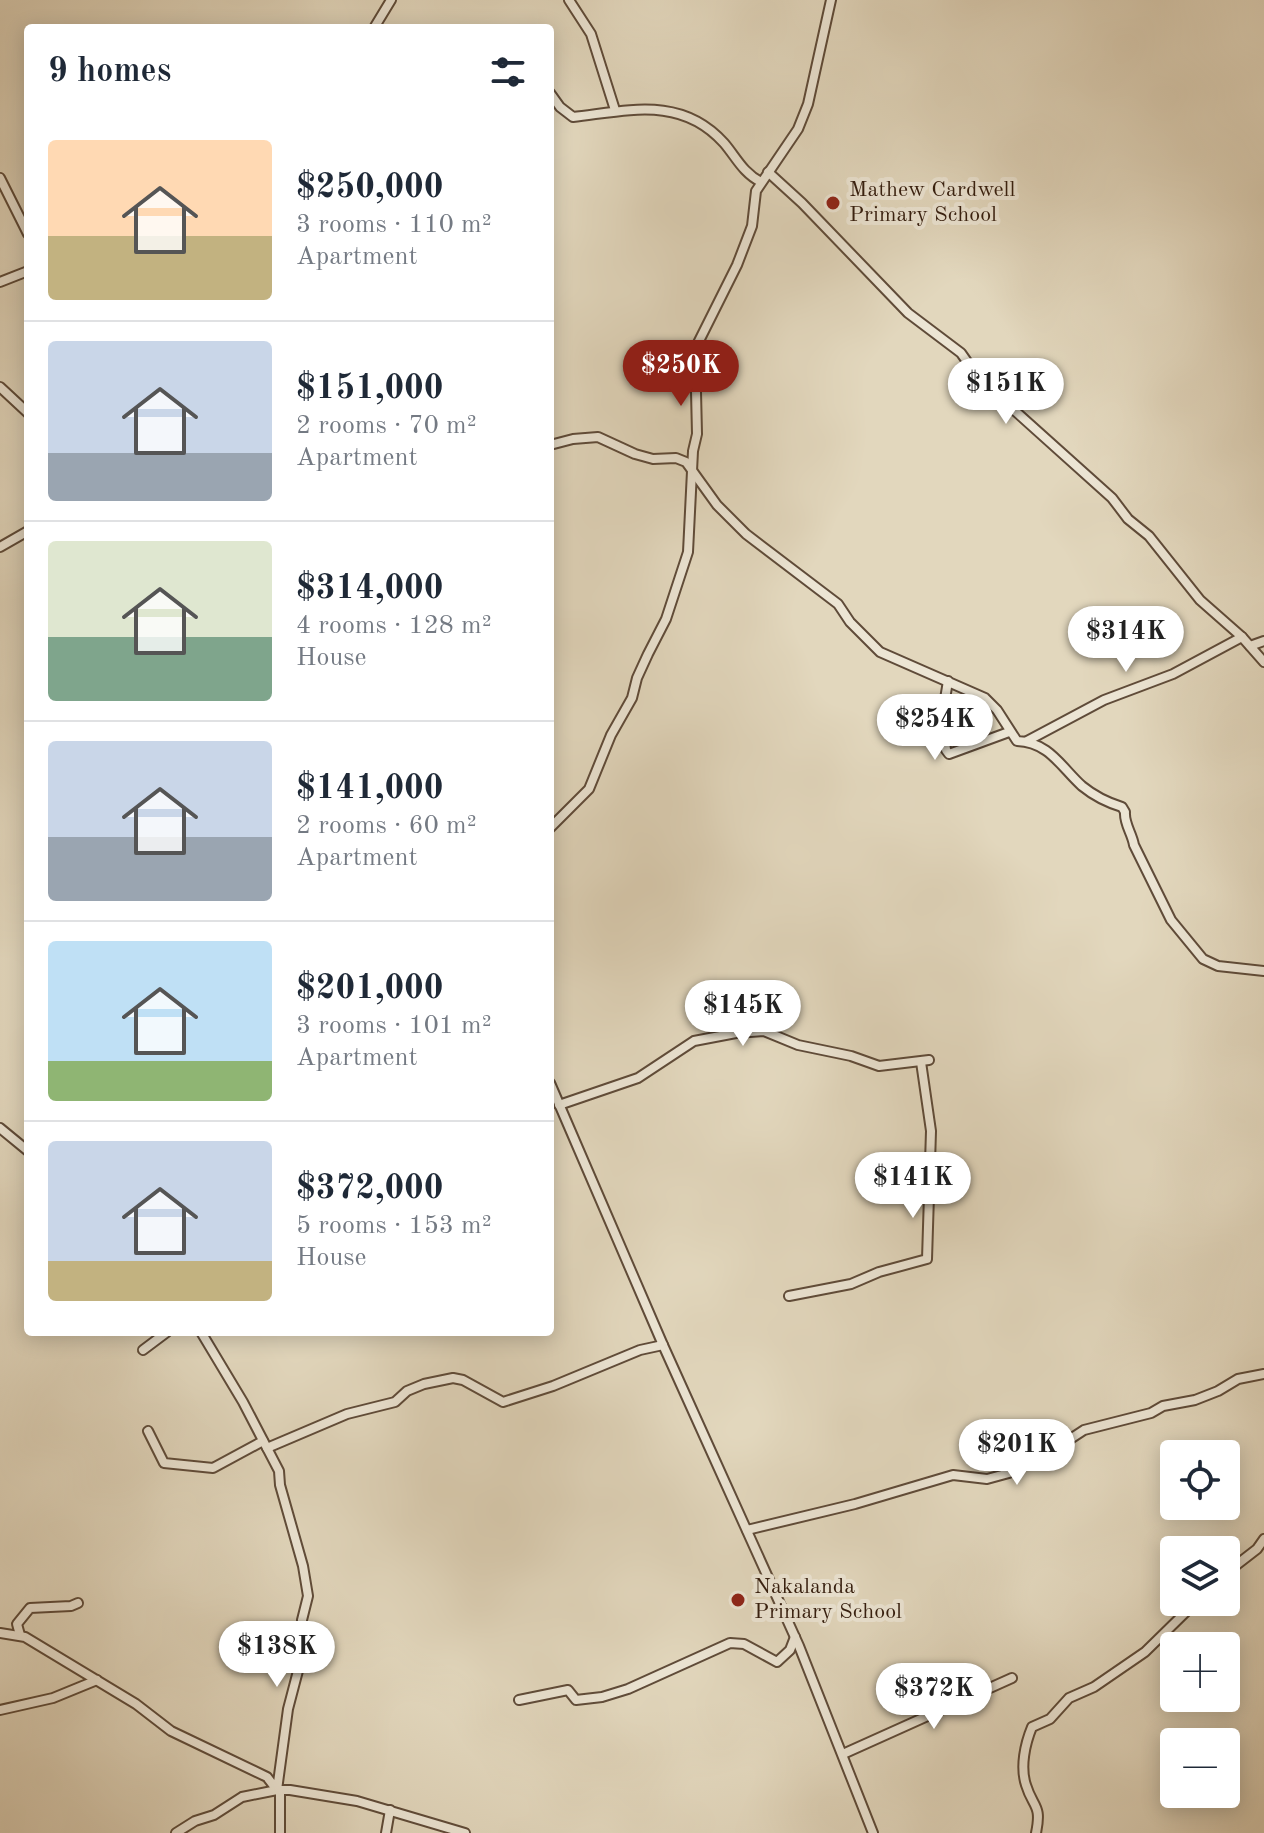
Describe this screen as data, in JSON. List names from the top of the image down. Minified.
{"places":["Mathew Cardwell Primary School","Nakalanda Primary School"],"page":{"heading":"9 homes","list":[{"name":"$250,000","note":"3 rooms · 110 m² · Apartment"},{"name":"$151,000","note":"2 rooms · 70 m² · Apartment"},{"name":"$314,000","note":"4 rooms · 128 m² · House"},{"name":"$141,000","note":"2 rooms · 60 m² · Apartment"},{"name":"$201,000","note":"3 rooms · 101 m² · Apartment"},{"name":"$372,000","note":"5 rooms · 153 m² · House"}],"price":["$250K","$151K","$314K","$254K","$145K","$141K","$201K","$138K","$372K"],"map_buttons":["+","−"]}}
